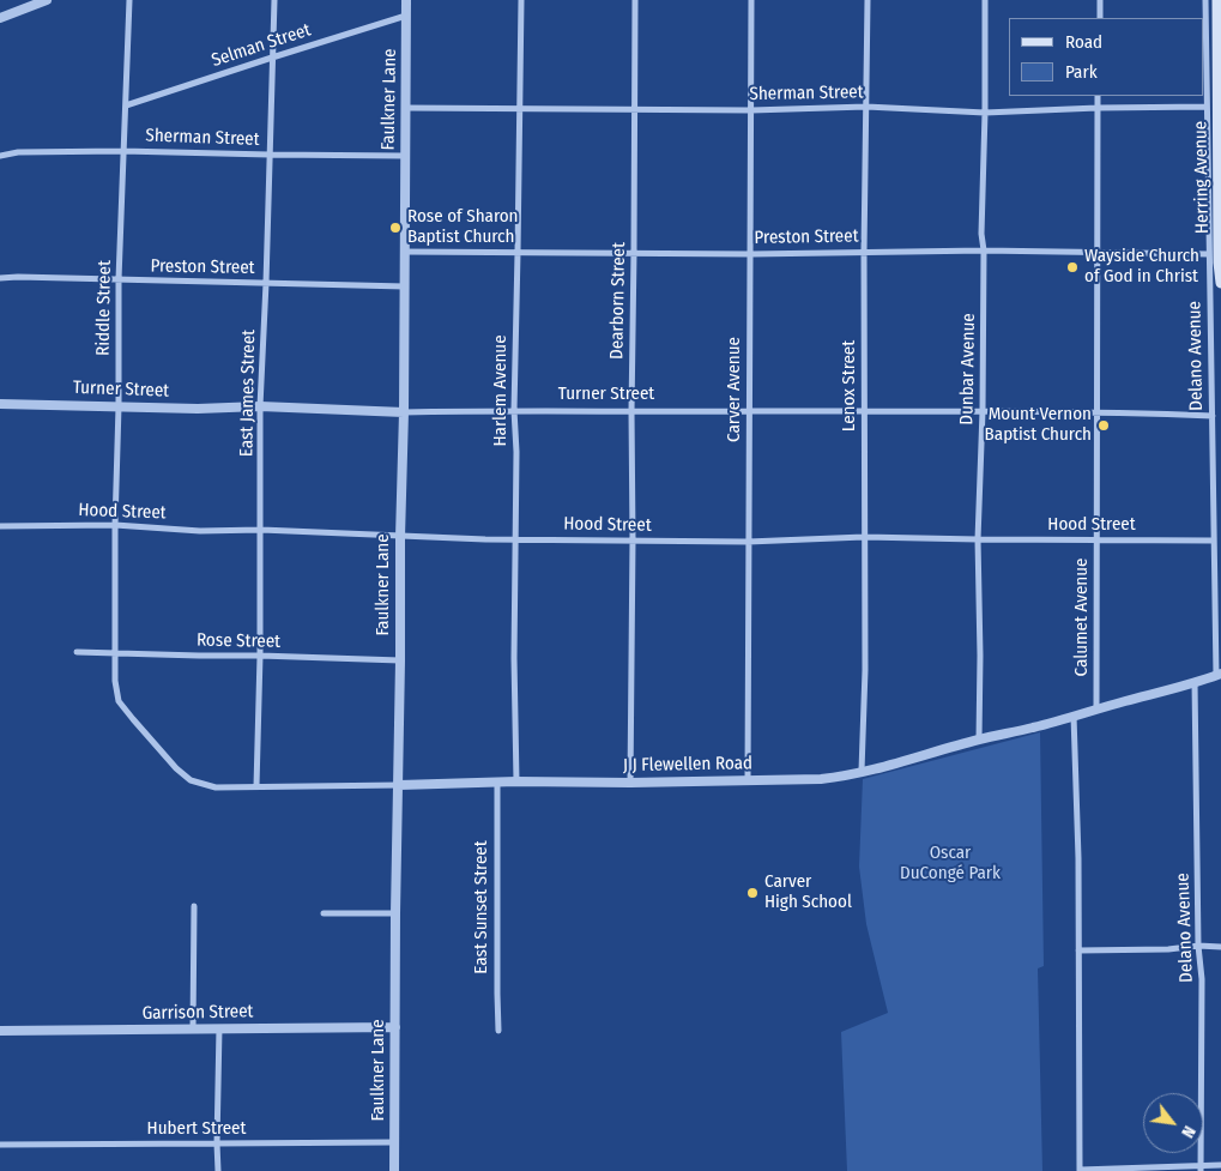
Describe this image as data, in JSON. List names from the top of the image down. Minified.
{"streets":{"main road":["Herring Avenue"],"street":["Selman Street","Sherman Street","Faulkner Lane","Preston Street","Dearborn Street","Riddle Street","Delano Avenue","Dunbar Avenue","Lenox Street","Turner Street","Carver Avenue","Harlem Avenue","East James Street","Hood Street","Calumet Avenue","Rose Street","J J Flewellen Road","East Sunset Street","Garrison Street","Hubert Street"]},"crossings":[["Selman Street","Faulkner Lane"],["Selman Street","Riddle Street"],["Selman Street","East James Street"],["Sherman Street","Faulkner Lane"],["Sherman Street","Dearborn Street"],["Sherman Street","Riddle Street"],["Sherman Street","Delano Avenue"],["Sherman Street","Dunbar Avenue"],["Sherman Street","Lenox Street"],["Sherman Street","Carver Avenue"],["Sherman Street","Harlem Avenue"],["Sherman Street","East James Street"],["Sherman Street","Calumet Avenue"],["Faulkner Lane","Preston Street"],["Faulkner Lane","Turner Street"],["Faulkner Lane","Hood Street"],["Faulkner Lane","Rose Street"],["Faulkner Lane","J J Flewellen Road"],["Faulkner Lane","Garrison Street"],["Faulkner Lane","Hubert Street"],["Preston Street","Dearborn Street"],["Preston Street","Riddle Street"],["Preston Street","Delano Avenue"],["Preston Street","Dunbar Avenue"],["Preston Street","Lenox Street"],["Preston Street","Carver Avenue"],["Preston Street","Harlem Avenue"],["Preston Street","East James Street"],["Preston Street","Calumet Avenue"],["Dearborn Street","Turner Street"],["Dearborn Street","Hood Street"],["Dearborn Street","J J Flewellen Road"],["Riddle Street","Turner Street"],["Riddle Street","Hood Street"],["Riddle Street","Rose Street"],["Riddle Street","J J Flewellen Road"],["Delano Avenue","Turner Street"],["Delano Avenue","Hood Street"],["Delano Avenue","J J Flewellen Road"],["Dunbar Avenue","Turner Street"],["Dunbar Avenue","Hood Street"],["Dunbar Avenue","J J Flewellen Road"],["Lenox Street","Turner Street"],["Lenox Street","Hood Street"],["Lenox Street","J J Flewellen Road"],["Turner Street","Carver Avenue"],["Turner Street","Harlem Avenue"],["Turner Street","East James Street"],["Turner Street","Calumet Avenue"],["Carver Avenue","Hood Street"],["Carver Avenue","J J Flewellen Road"],["Harlem Avenue","Hood Street"],["Harlem Avenue","J J Flewellen Road"],["East James Street","Hood Street"],["East James Street","Rose Street"],["East James Street","J J Flewellen Road"],["Hood Street","Calumet Avenue"],["Calumet Avenue","J J Flewellen Road"],["J J Flewellen Road","East Sunset Street"]],"parks":["Oscar DuCongé Park"],"places":["Rose of Sharon Baptist Church","Wayside Church of God in Christ","Mount Vernon Baptist Church","Carver High School"],"legend":["Road","Park"],"north":"bottom right"}
